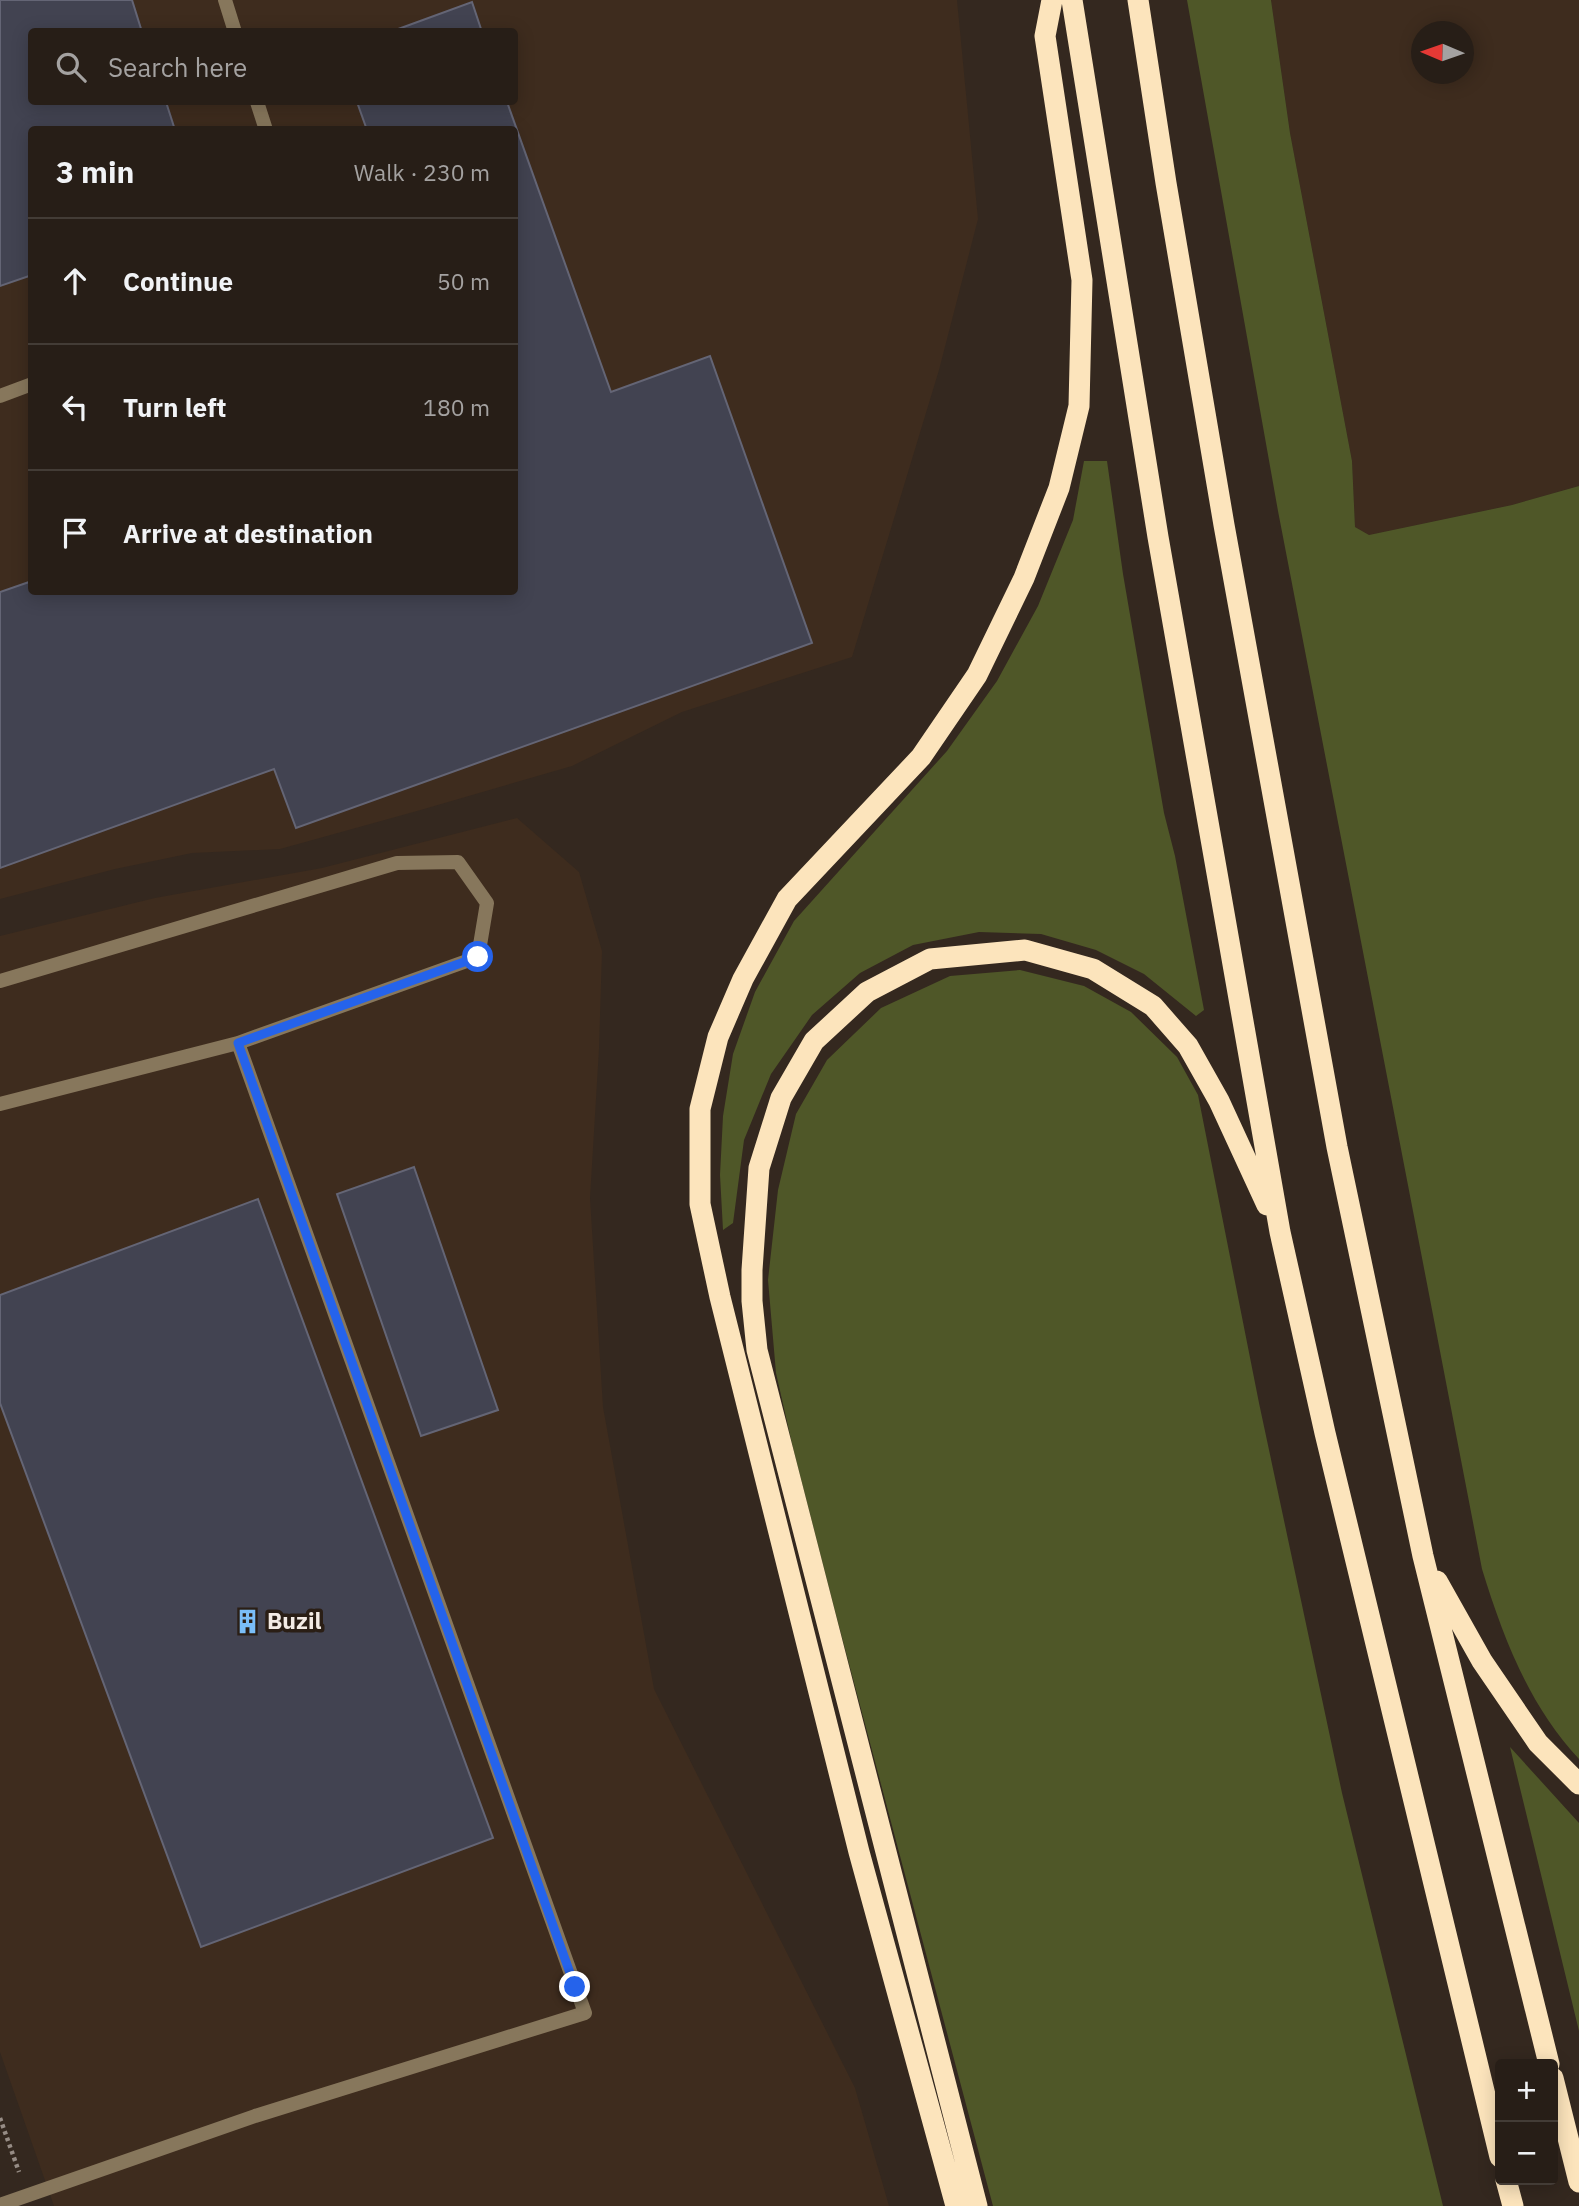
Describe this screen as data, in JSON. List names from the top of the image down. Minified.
{"places":{"building":["Buzil"]},"north":"left","page":{"search":"Search here","heading":["3 min","Walk · 230 m"],"list":[["Continue","50 m"],["Turn left","180 m"],"Arrive at destination"],"map_buttons":["+","−"]}}
